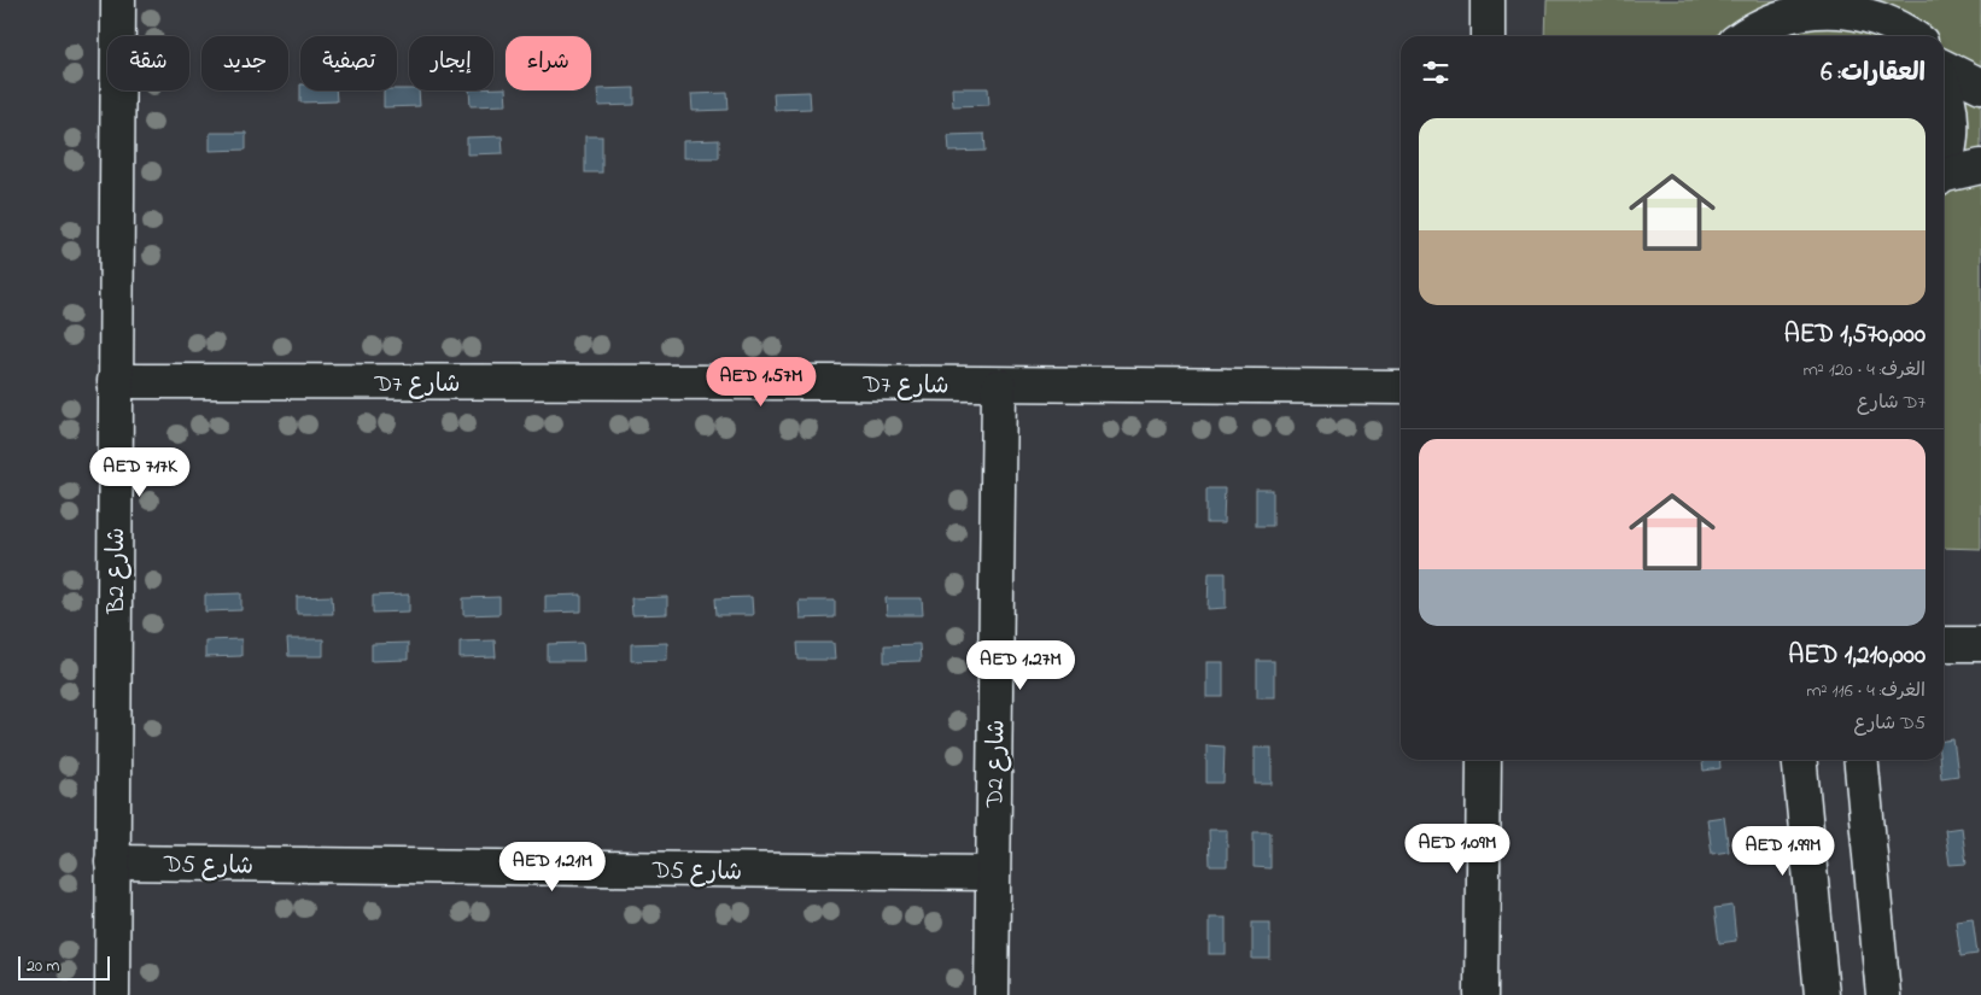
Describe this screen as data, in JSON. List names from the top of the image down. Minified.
{"streets":{"street":["D7 شارع","B2 شارع","D2 شارع","D5 شارع"]},"crossings":[["D7 شارع","B2 شارع"],["D7 شارع","D2 شارع"],["B2 شارع","D5 شارع"],["D2 شارع","D5 شارع"]],"scale_bar":"20 m","page":{"chip":["شراء","إيجار","تصفية","جديد","شقة"],"heading":"العقارات: 6","list":[{"name":"AED 1,570,000","note":"الغرف: 4 · 120 m² · D7 شارع"},{"name":"AED 1,210,000","note":"الغرف: 4 · 116 m² · D5 شارع"}],"price":["AED 1.57M","AED 717K","AED 1.27M","AED 1.09M","AED 1.99M","AED 1.21M"],"scale":"20 m"}}
